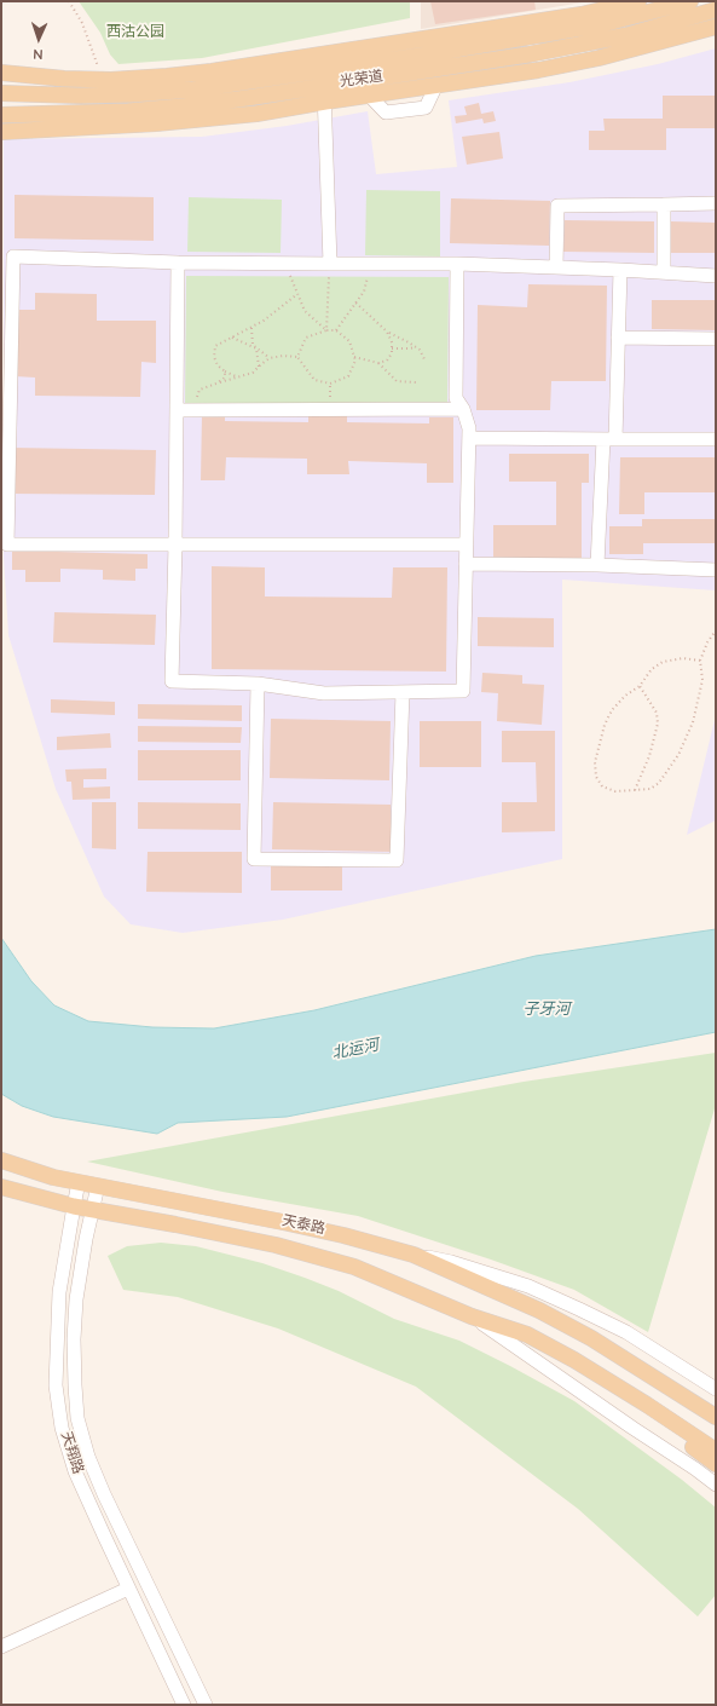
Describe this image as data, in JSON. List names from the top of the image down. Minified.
{"streets":{"main road":["光荣道","天泰路"],"street":["天翔路"]},"crossings":[["天泰路","天翔路"]],"water":["子牙河","北运河"],"parks":["西沽公园"],"north":"bottom"}
